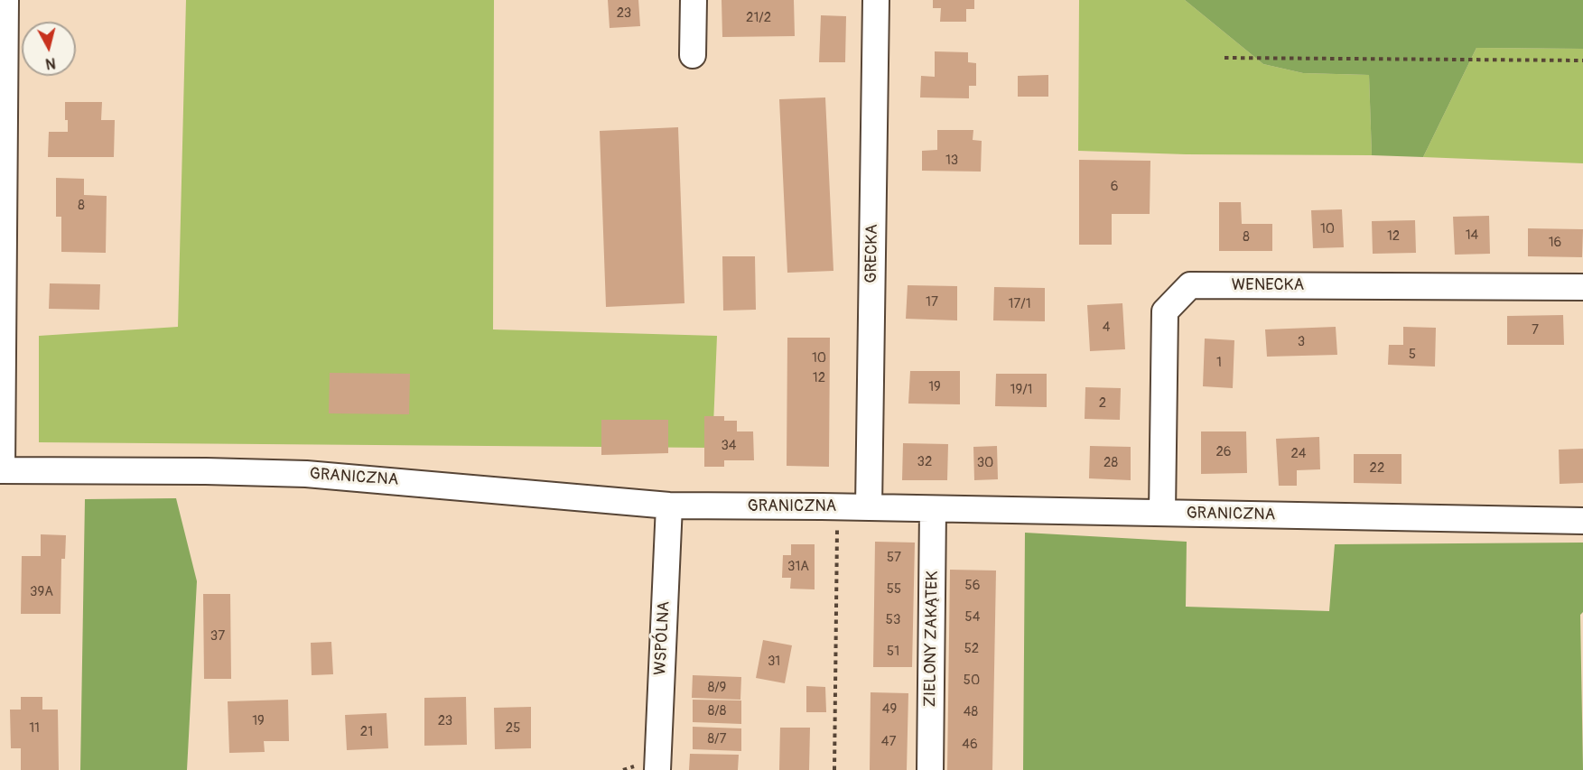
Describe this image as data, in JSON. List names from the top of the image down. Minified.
{"streets":{"street":["GRECKA","WENECKA","GRANICZNA","WSPÓLNA","ZIELONY ZAKĄTEK"]},"crossings":[["GRECKA","GRANICZNA"],["WENECKA","GRANICZNA"],["GRANICZNA","WSPÓLNA"],["GRANICZNA","ZIELONY ZAKĄTEK"]],"house_numbers":["23","21/2","13","6","8","10","14","12","8","16","17","17/1","4","7","3","5","10","1","12","19","19/1","2","34","26","24","32","30","28","22","57","31A","56","55","39A","54","53","37","52","51","31","50","8/9","49","8/8","48","19","23","11","25","21","8/7","47","46"],"north":"bottom"}
